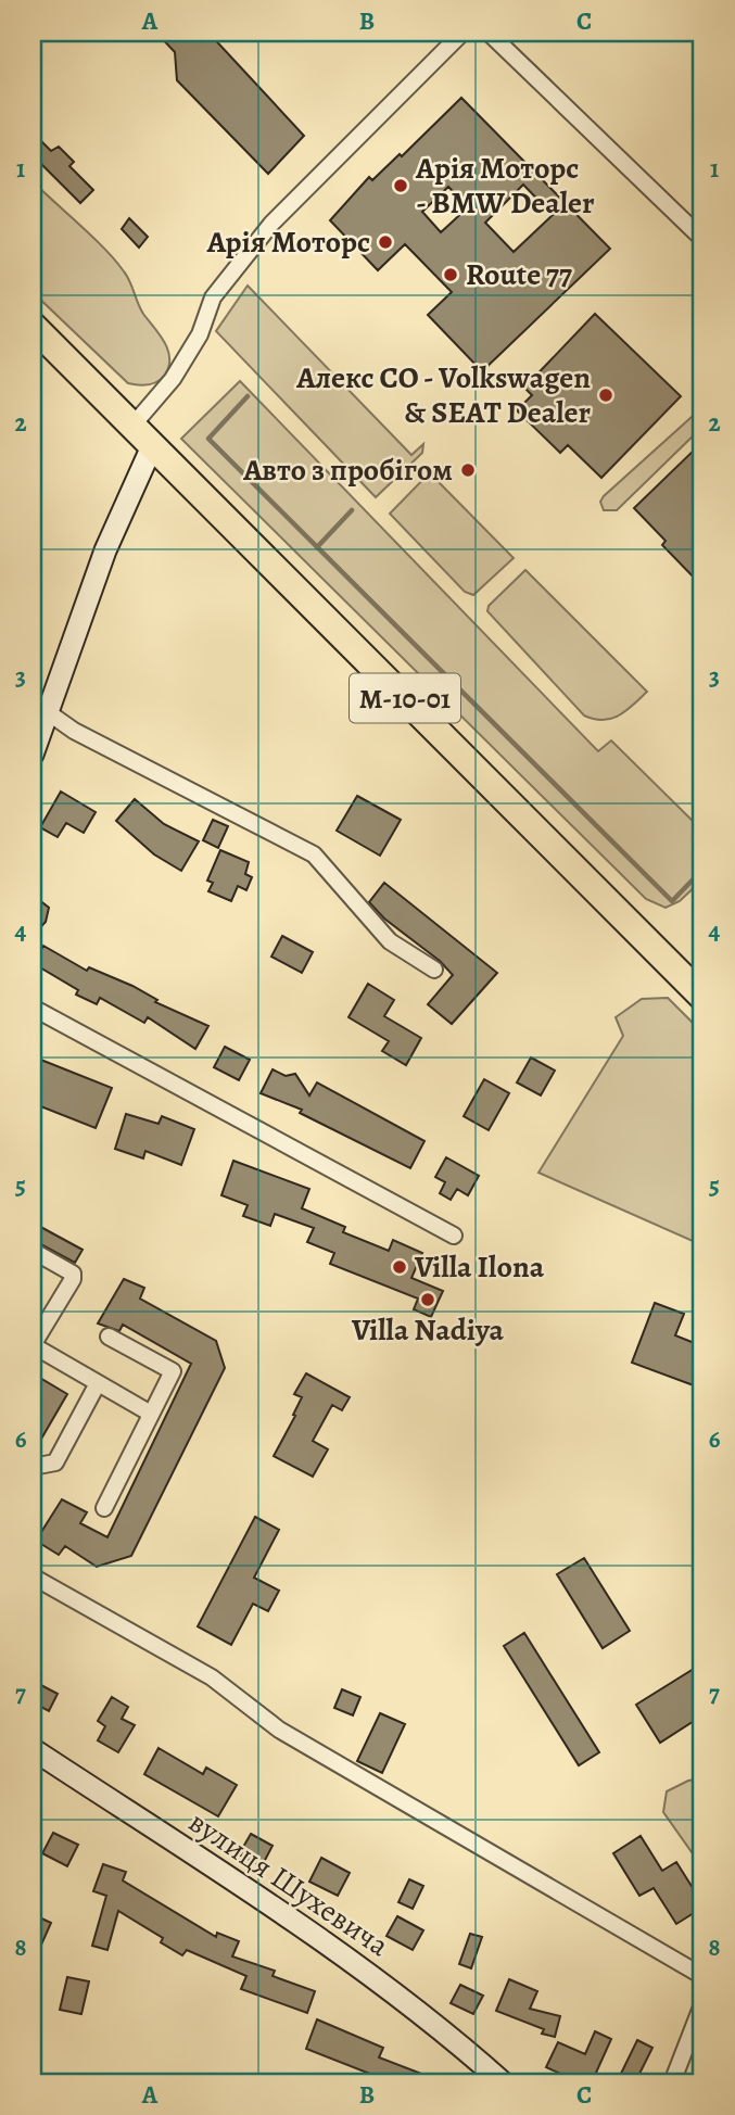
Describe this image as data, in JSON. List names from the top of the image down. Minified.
{"streets":{"highway":["М-10-01"],"street":["вулиця Шухевича"]},"places":["Арія Моторс - BMW Dealer","Арія Моторс","Route 77","Алекс CO - Volkswagen & SEAT Dealer","Авто з пробігом","Villa Ilona","Villa Nadiya"],"grid":{"columns":["A","B","C"],"rows":["1","2","3","4","5","6","7","8"]}}
